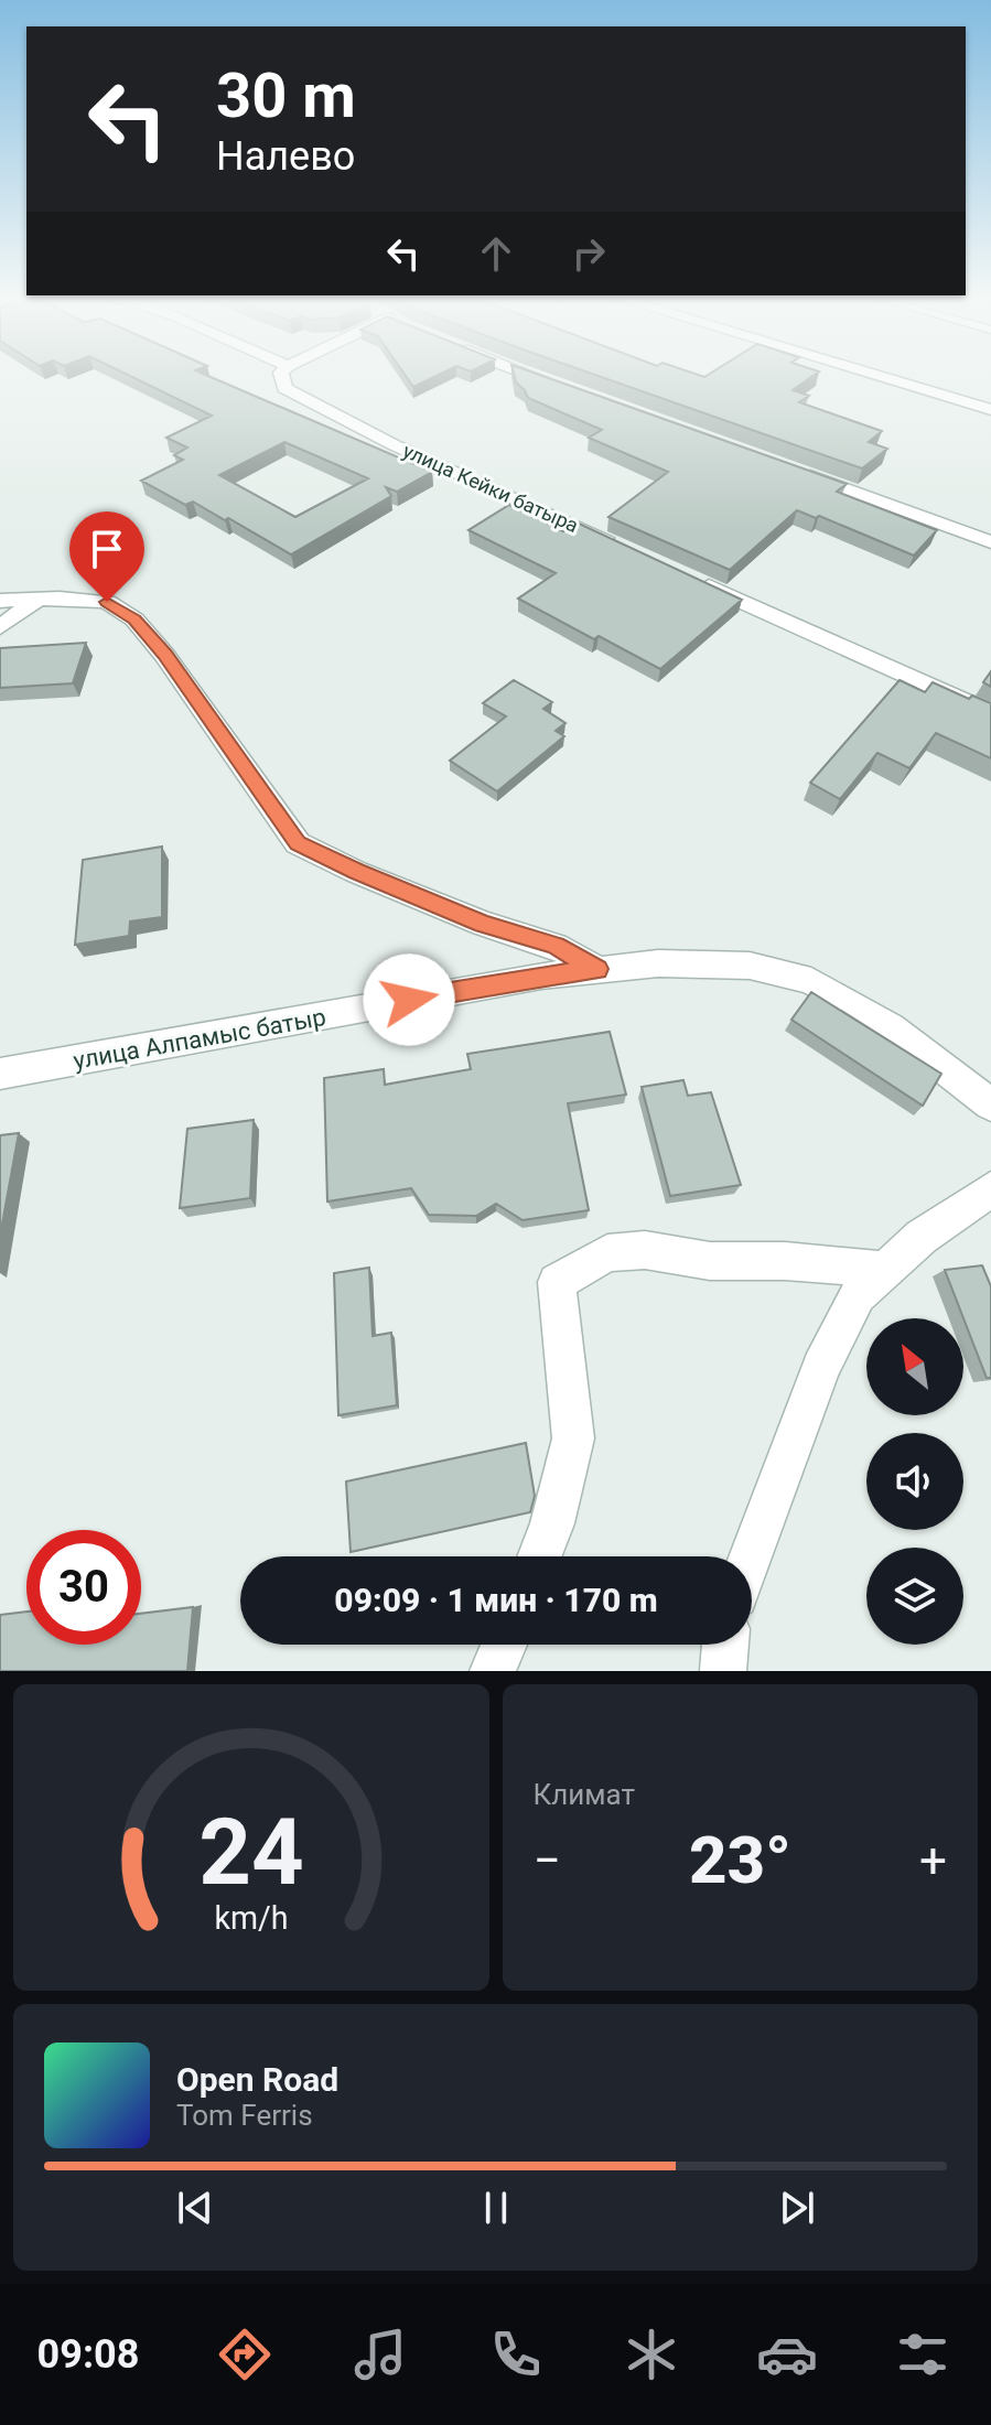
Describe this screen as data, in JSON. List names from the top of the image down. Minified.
{"streets":{"street":["улица Кейки батыра","улица Алпамыс батыр"]},"north":"top left","page":{"turn":["30 m","Налево"],"limit":"30","trip":"09:09 · 1 мин · 170 m","tile":"Климат","heat":["−","23°","+"],"song":["Open Road","Tom Ferris"],"tabs":"09:08","gauge":["24","km/h"]}}
